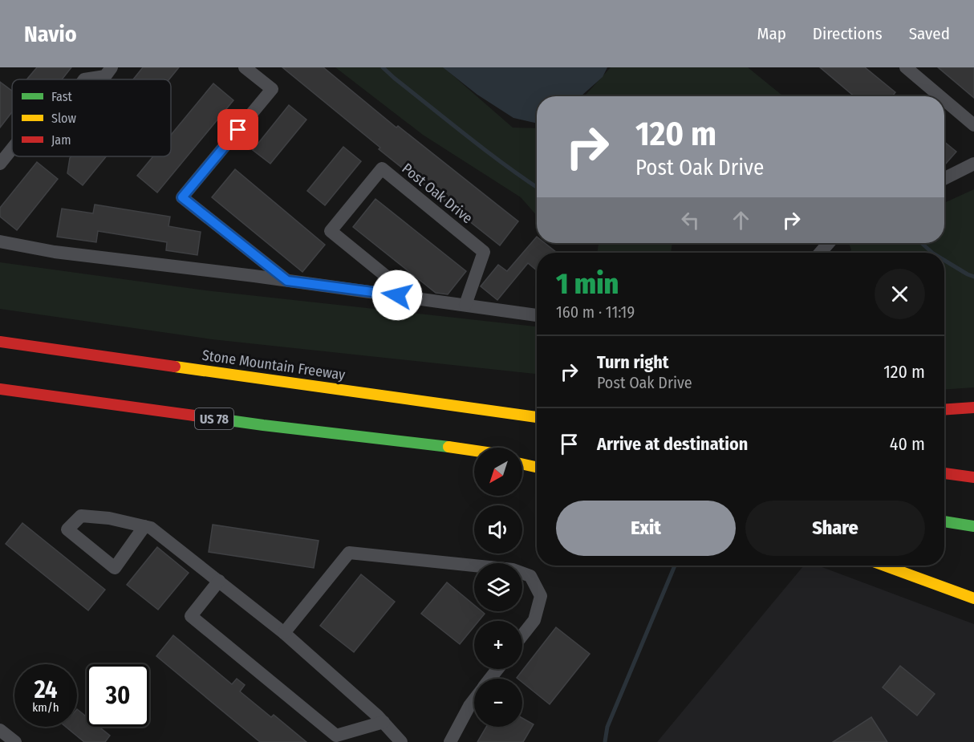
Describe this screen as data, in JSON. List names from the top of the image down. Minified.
{"streets":{"highway":["Stone Mountain Freeway","US 78"],"street":["Post Oak Drive"]},"legend":["Fast","Slow","Jam"],"north":"bottom left","page":{"header":"Navio","nav":["Map","Directions","Saved"],"turn":["120 m","Post Oak Drive"],"heading":["1 min","160 m · 11:19"],"list":[{"name":"Turn right","note":"Post Oak Drive","value":"120 m"},{"name":"Arrive at destination","value":"40 m"}],"map_buttons":["+","−"],"buttons":["Exit","Share"],"speed":"24 km/h","limit":"30"}}
